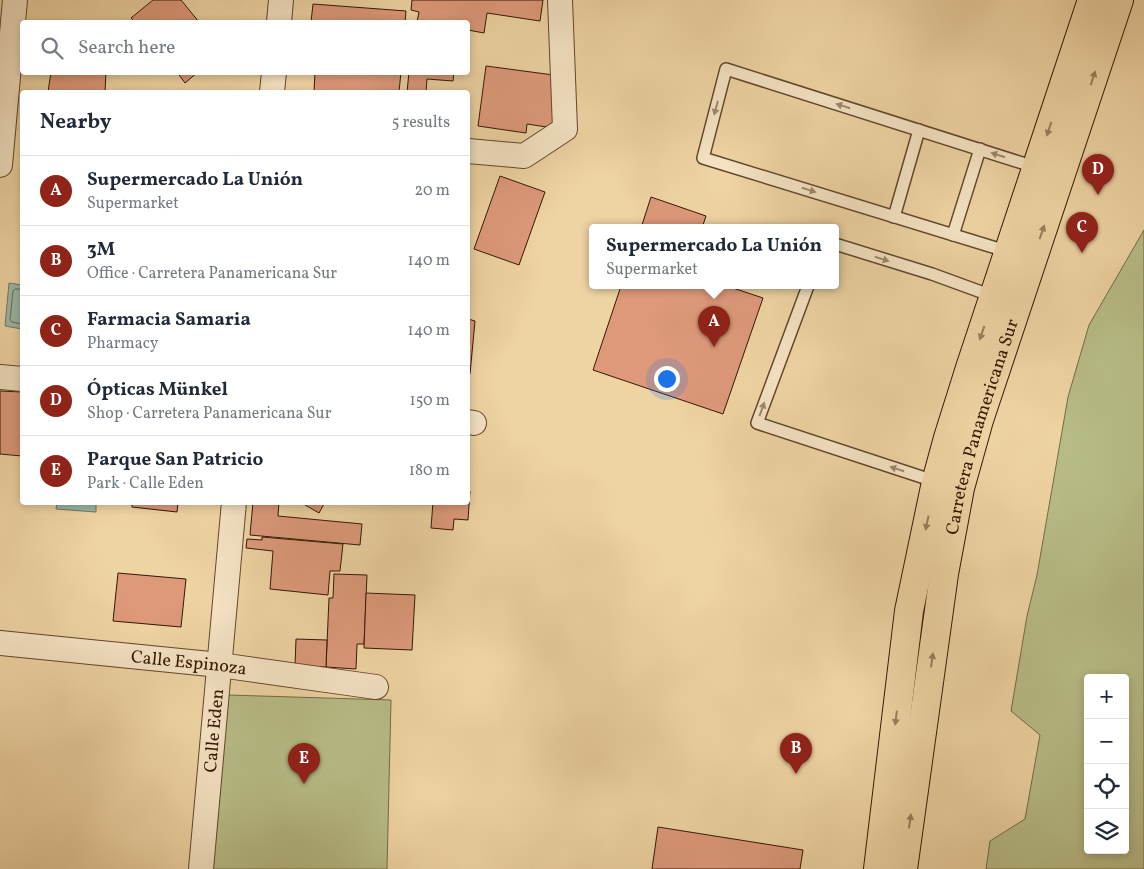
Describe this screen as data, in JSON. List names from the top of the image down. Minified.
{"streets":{"highway":["Carretera Panamericana Sur"],"street":["Calle Espinoza","Calle Eden"]},"crossings":[["Calle Espinoza","Calle Eden"]],"page":{"search":"Search here","heading":["Nearby","5 results"],"pins":["D","C","A","B","E"],"list":[{"mark":"A","name":"Supermercado La Unión","note":"Supermarket","value":"20 m"},{"mark":"B","name":"3M","note":"Office · Carretera Panamericana Sur","value":"140 m"},{"mark":"C","name":"Farmacia Samaria","note":"Pharmacy","value":"140 m"},{"mark":"D","name":"Ópticas Münkel","note":"Shop · Carretera Panamericana Sur","value":"150 m"},{"mark":"E","name":"Parque San Patricio","note":"Park · Calle Eden","value":"180 m"}],"popup":["Supermercado La Unión","Supermarket"],"map_buttons":["+","−"]}}
